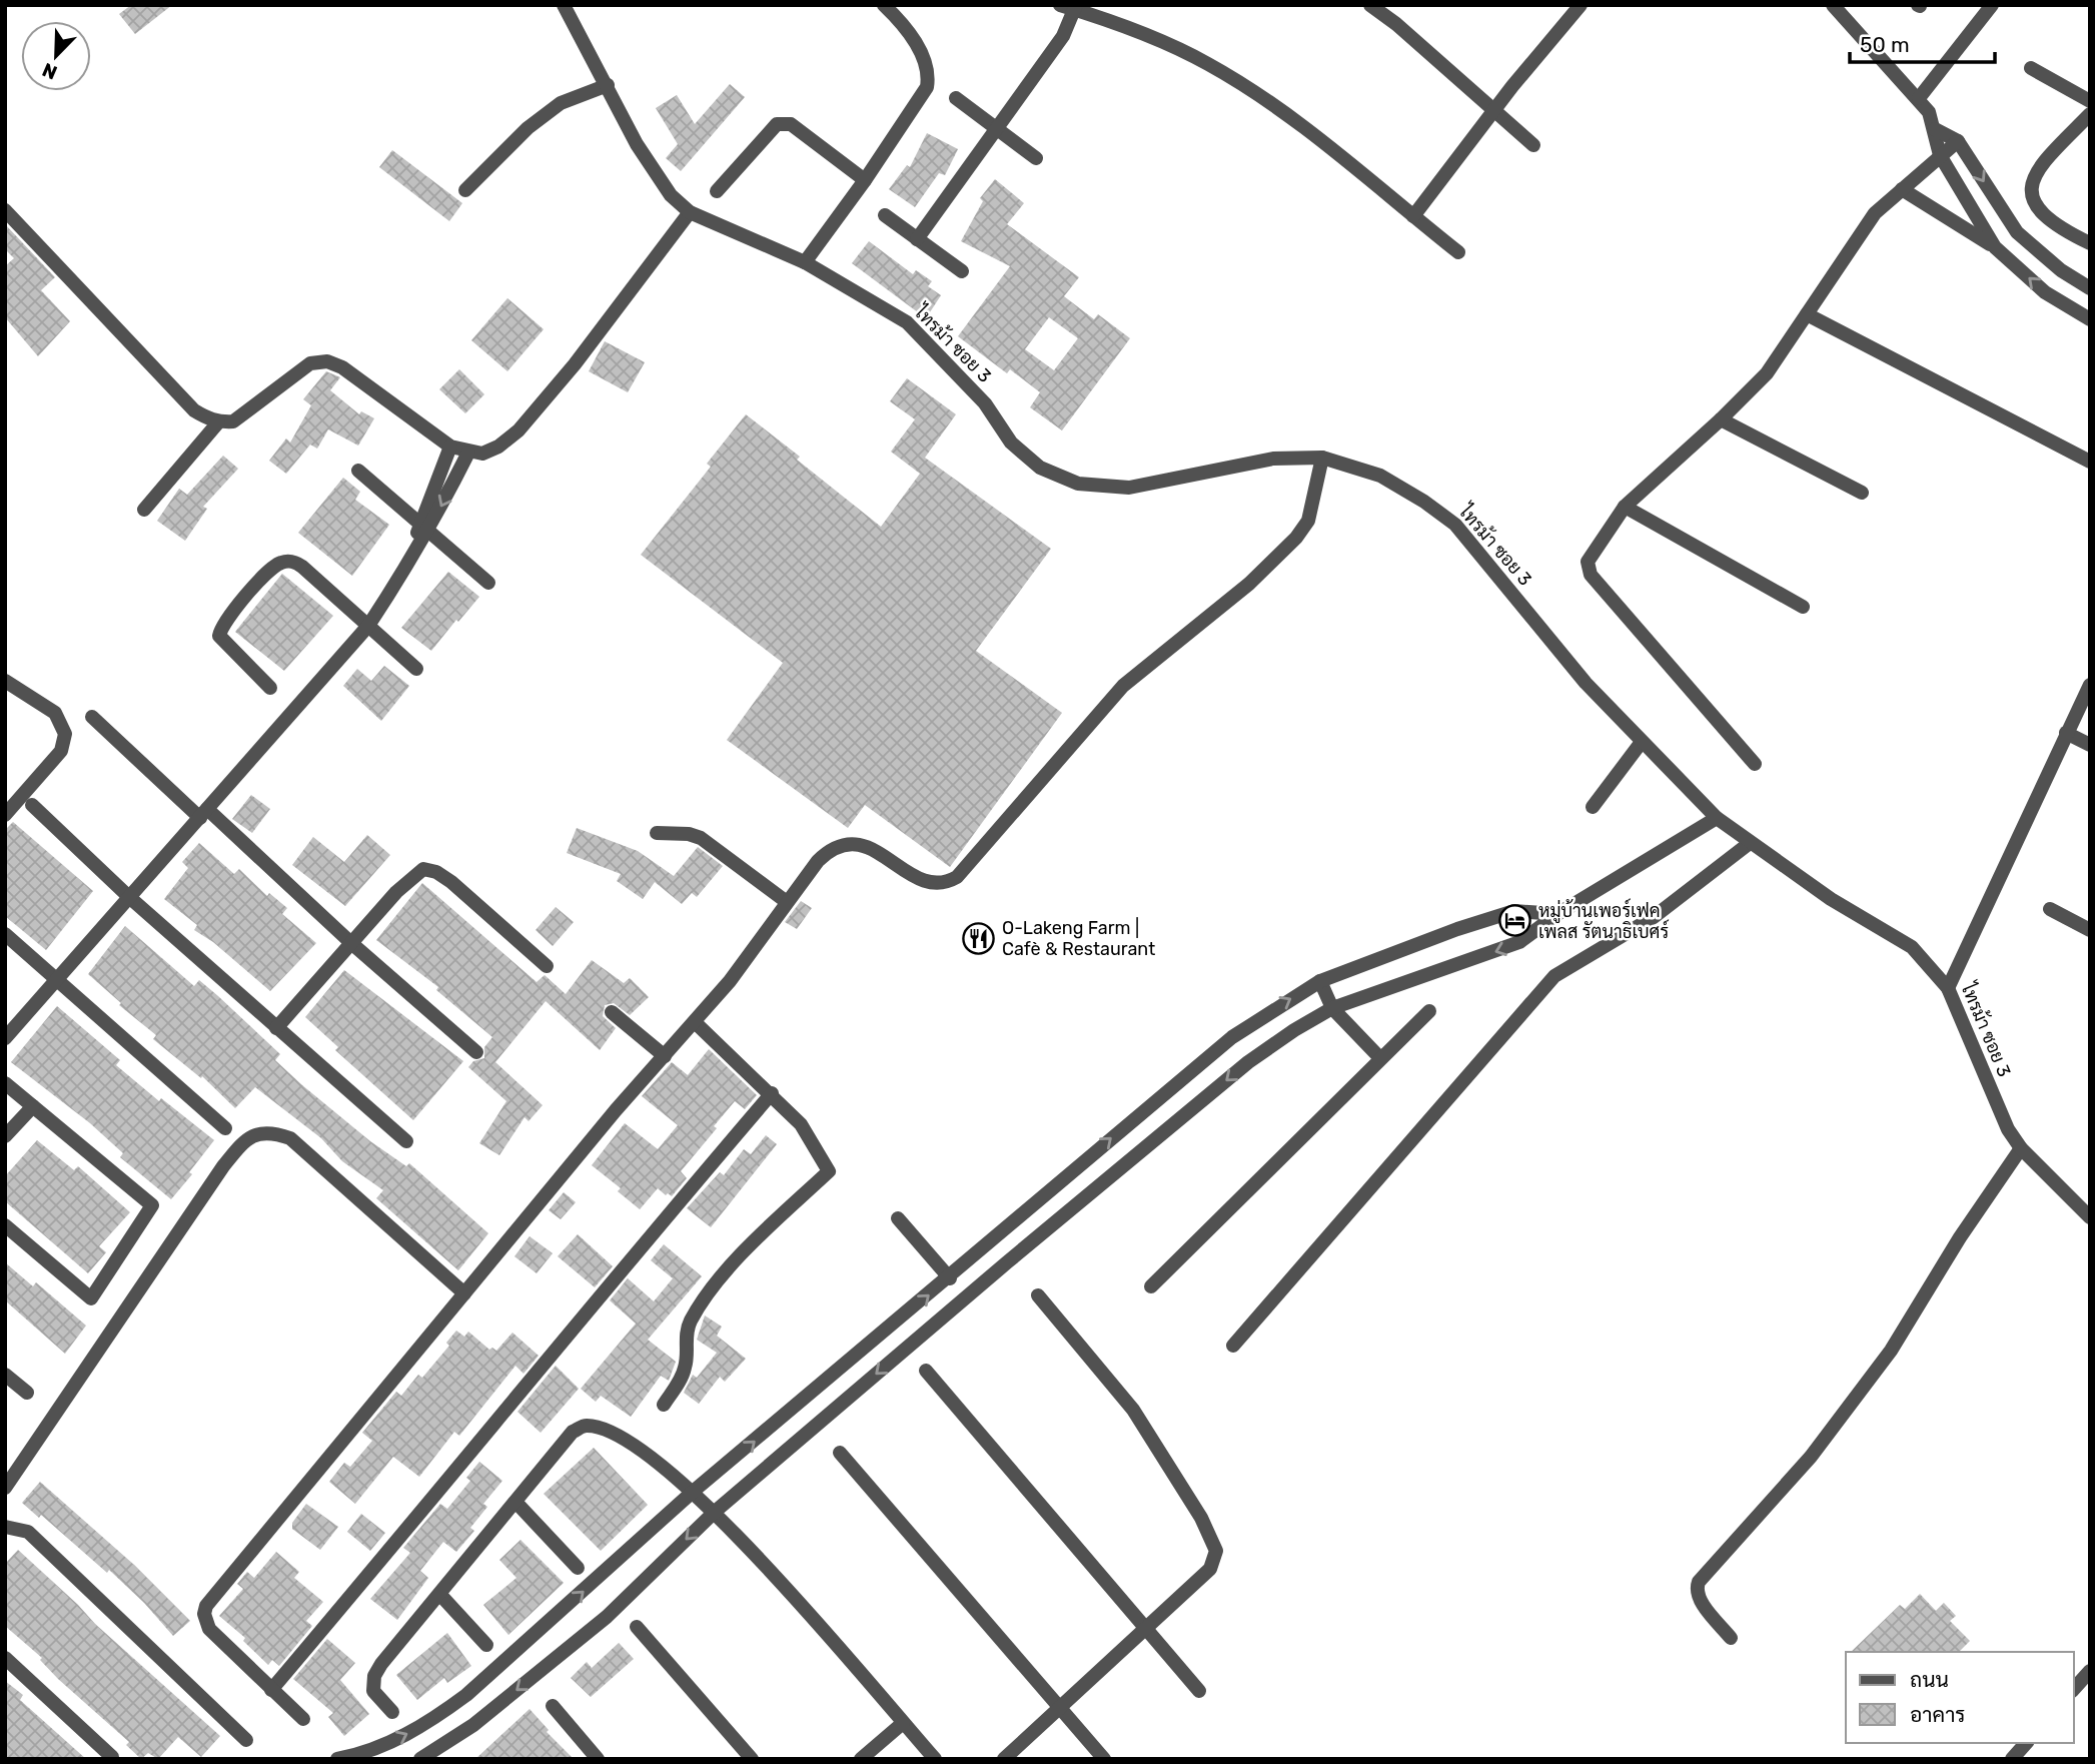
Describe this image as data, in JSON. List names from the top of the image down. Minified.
{"streets":{"street":["ไทรม้า ซอย 3"]},"places":{"hotel":["หมู่บ้านเพอร์เฟค เพลส รัตนาธิเบศร์"],"restaurant":["O-Lakeng Farm | Cafè & Restaurant"]},"legend":["ถนน","อาคาร"],"scale_bar":"50 m","north":"bottom left"}
